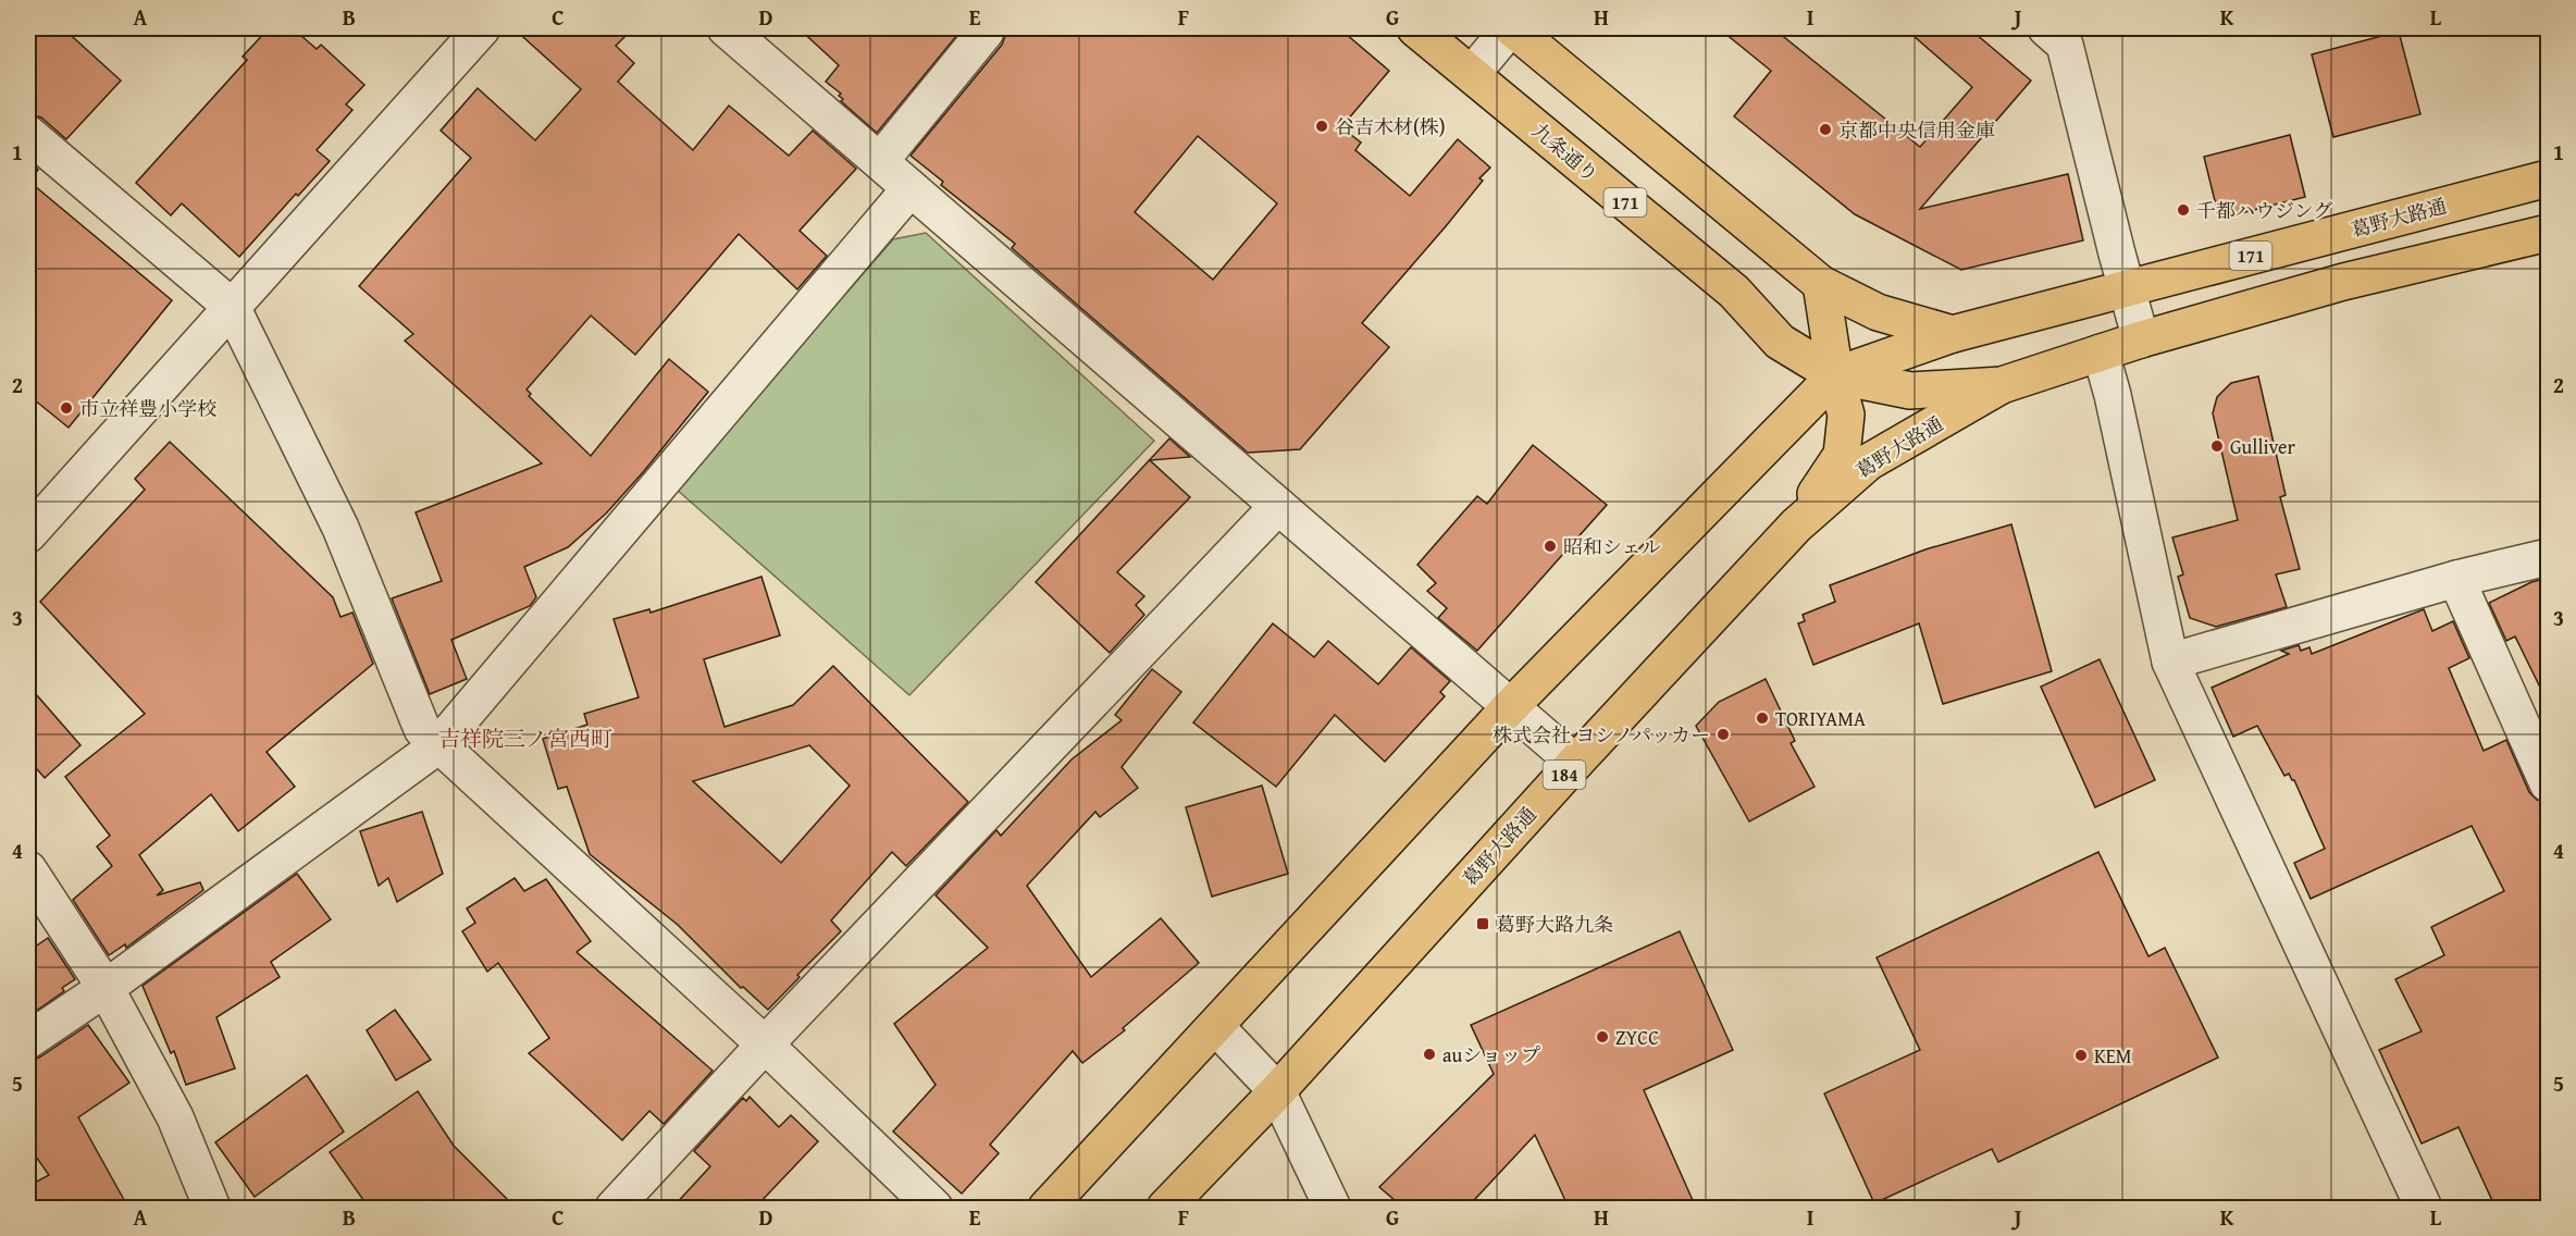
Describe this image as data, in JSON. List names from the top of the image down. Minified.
{"streets":{"main road":["九条通り","171","葛野大路通","184"]},"crossings":[["九条通り","葛野大路通"]],"districts":["吉祥院三ノ宮西町"],"places":{"other":["谷吉木材(株)","京都中央信用金庫","千都ハウジング","市立祥豊小学校","Gulliver","昭和シェル","TORIYAMA","株式会社 ヨシノパッカー","ZYCC","auショップ","KEM"],"transit":["葛野大路九条"]},"grid":{"columns":["A","B","C","D","E","F","G","H","I","J","K","L"],"rows":["1","2","3","4","5"]}}
